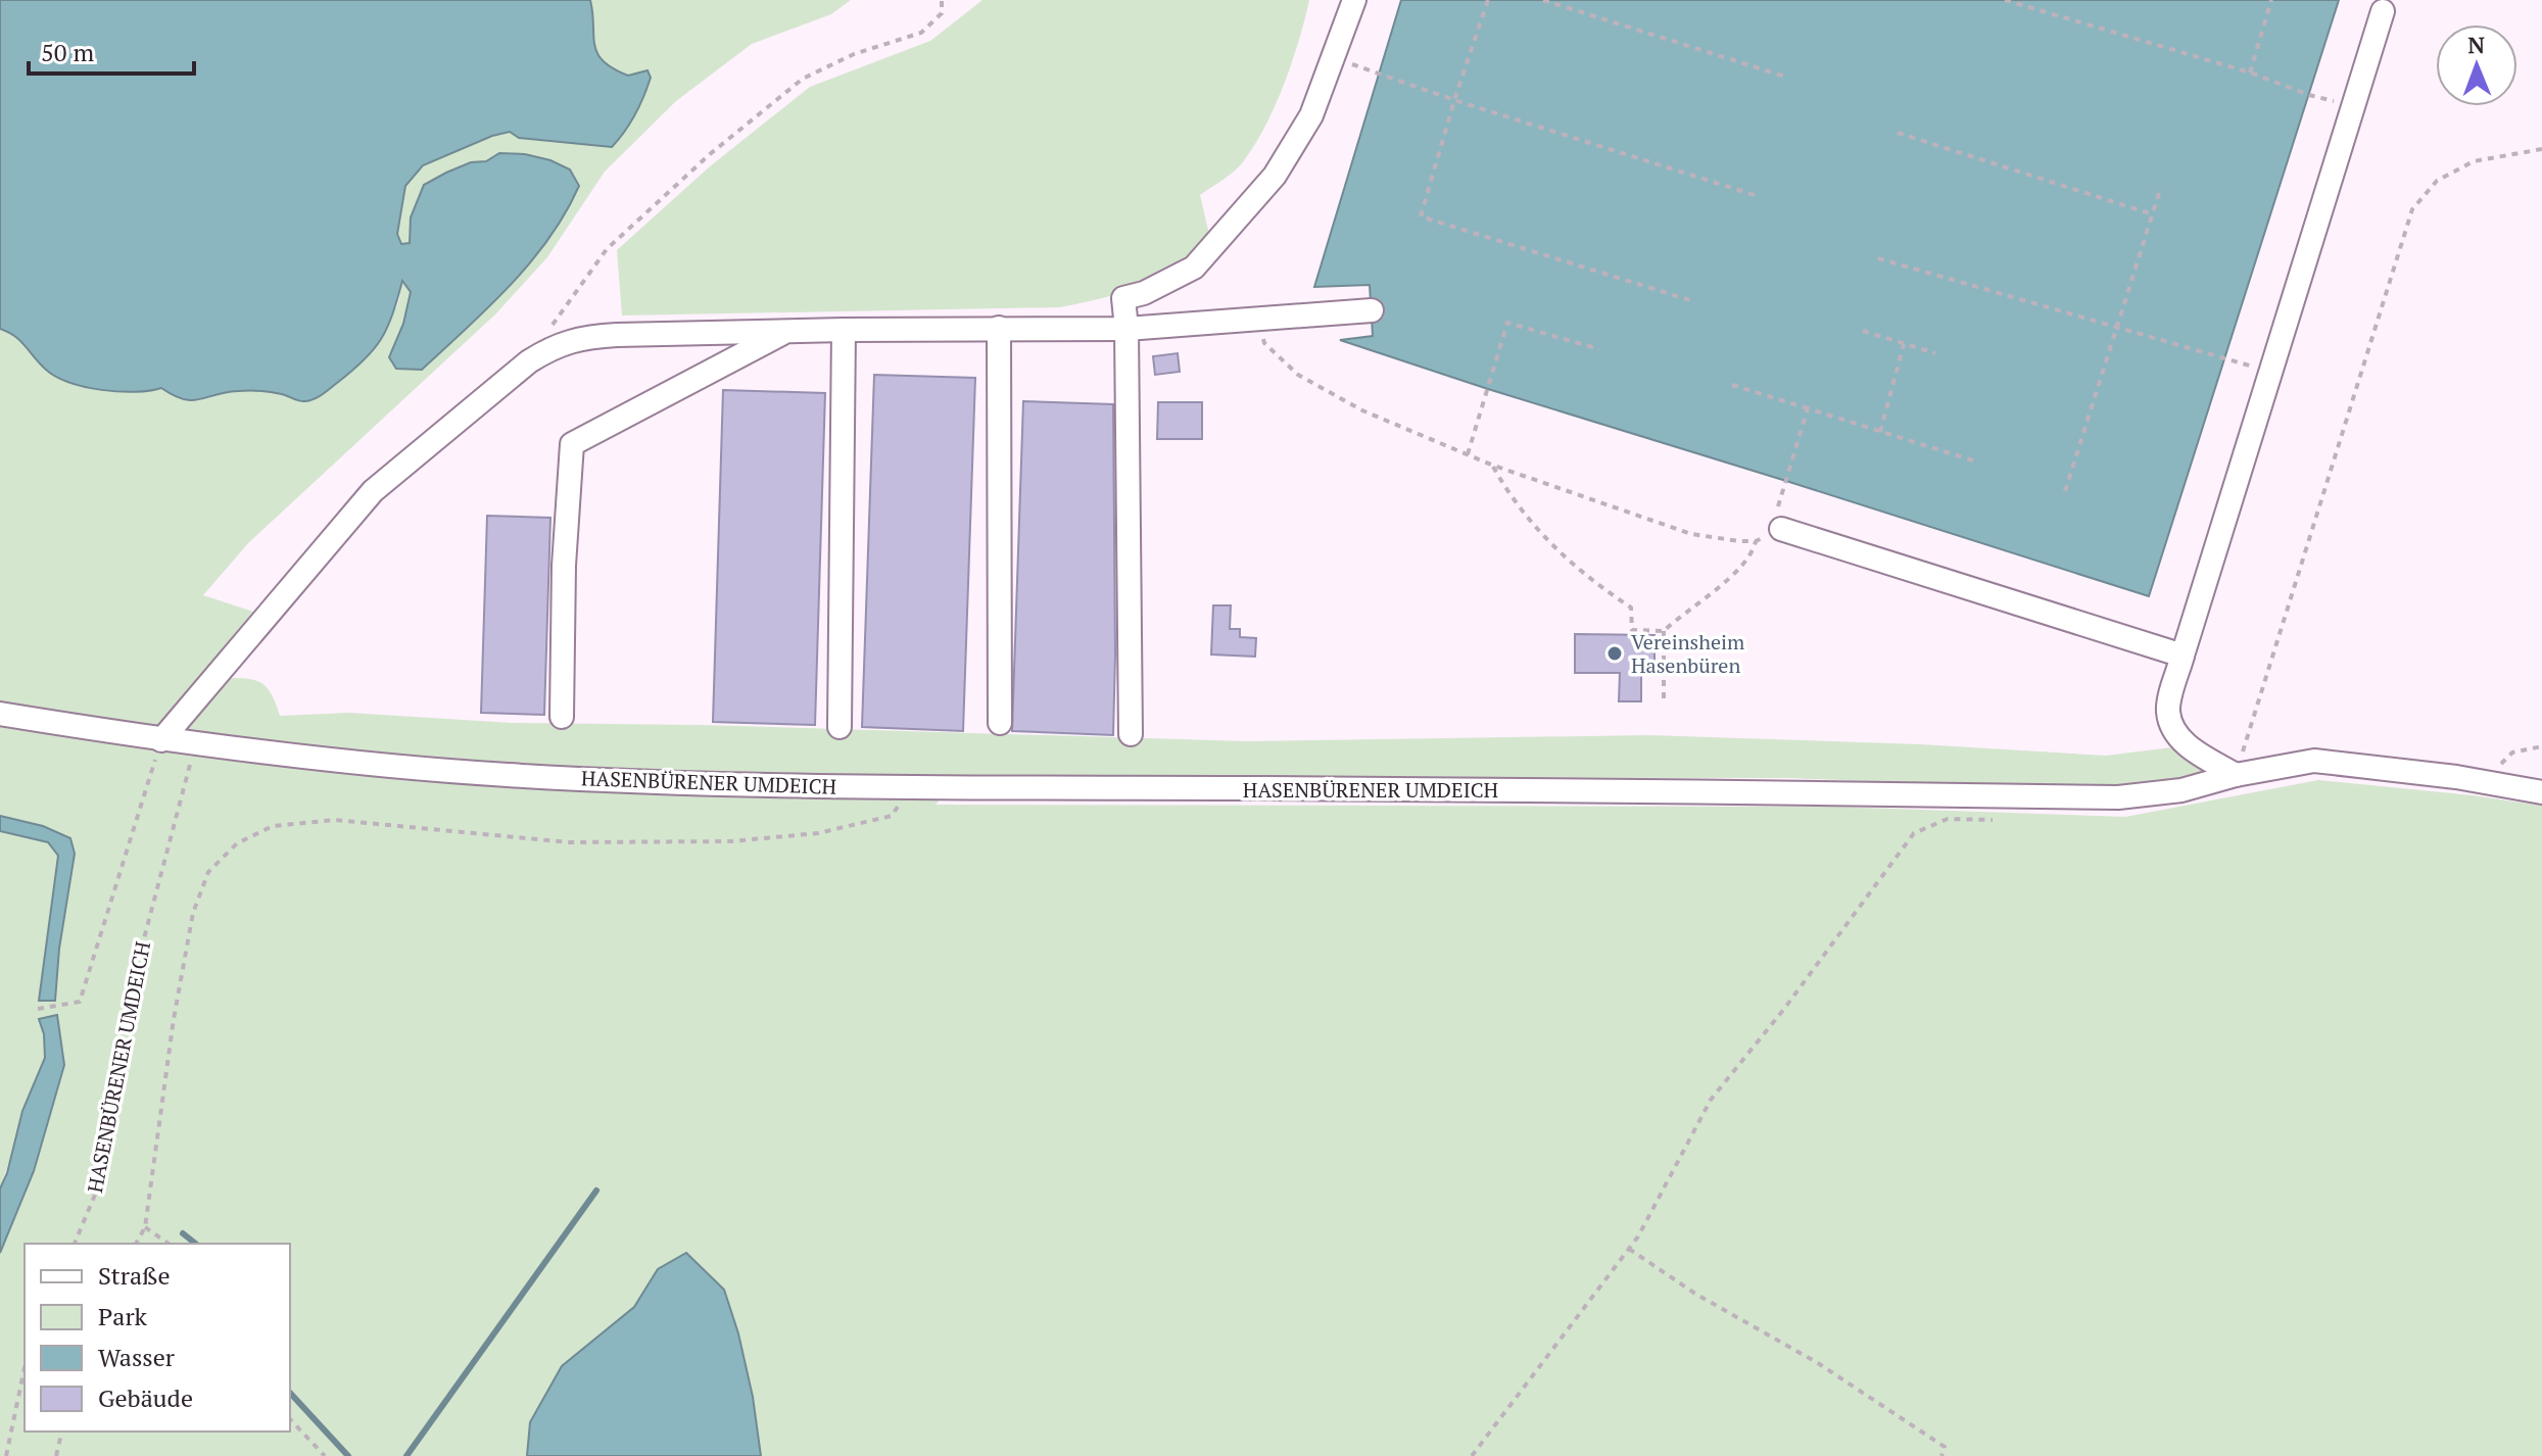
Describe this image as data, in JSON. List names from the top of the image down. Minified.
{"streets":{"street":["HASENBÜRENER UMDEICH"]},"places":["Vereinsheim Hasenbüren"],"legend":["Straße","Park","Wasser","Gebäude"],"scale_bar":"50 m","north":"top"}
